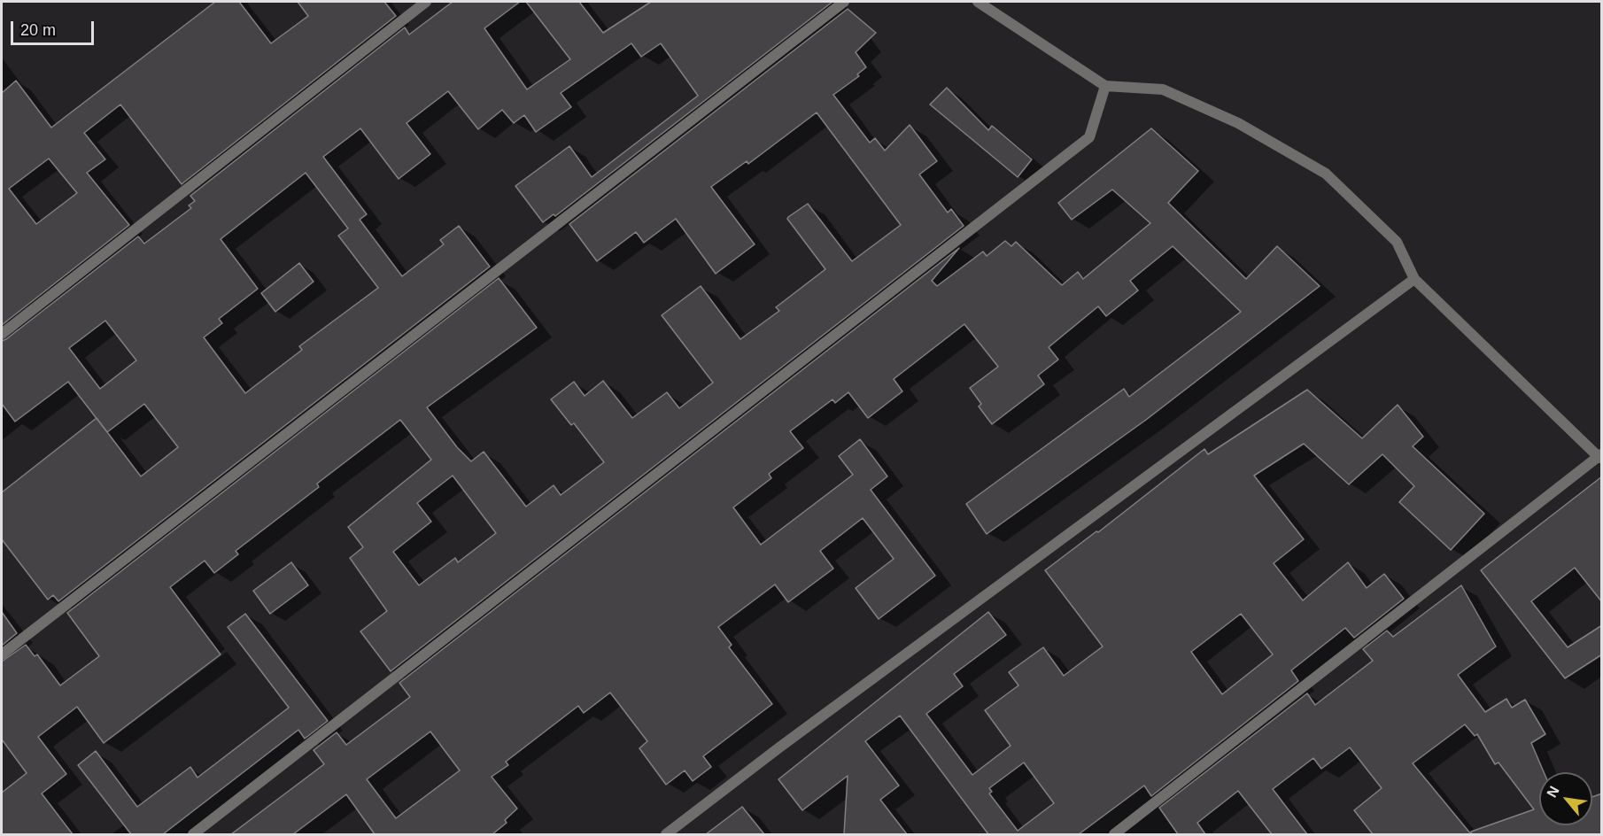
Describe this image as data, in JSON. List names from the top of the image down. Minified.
{"scale_bar":"20 m","north":"top left"}
